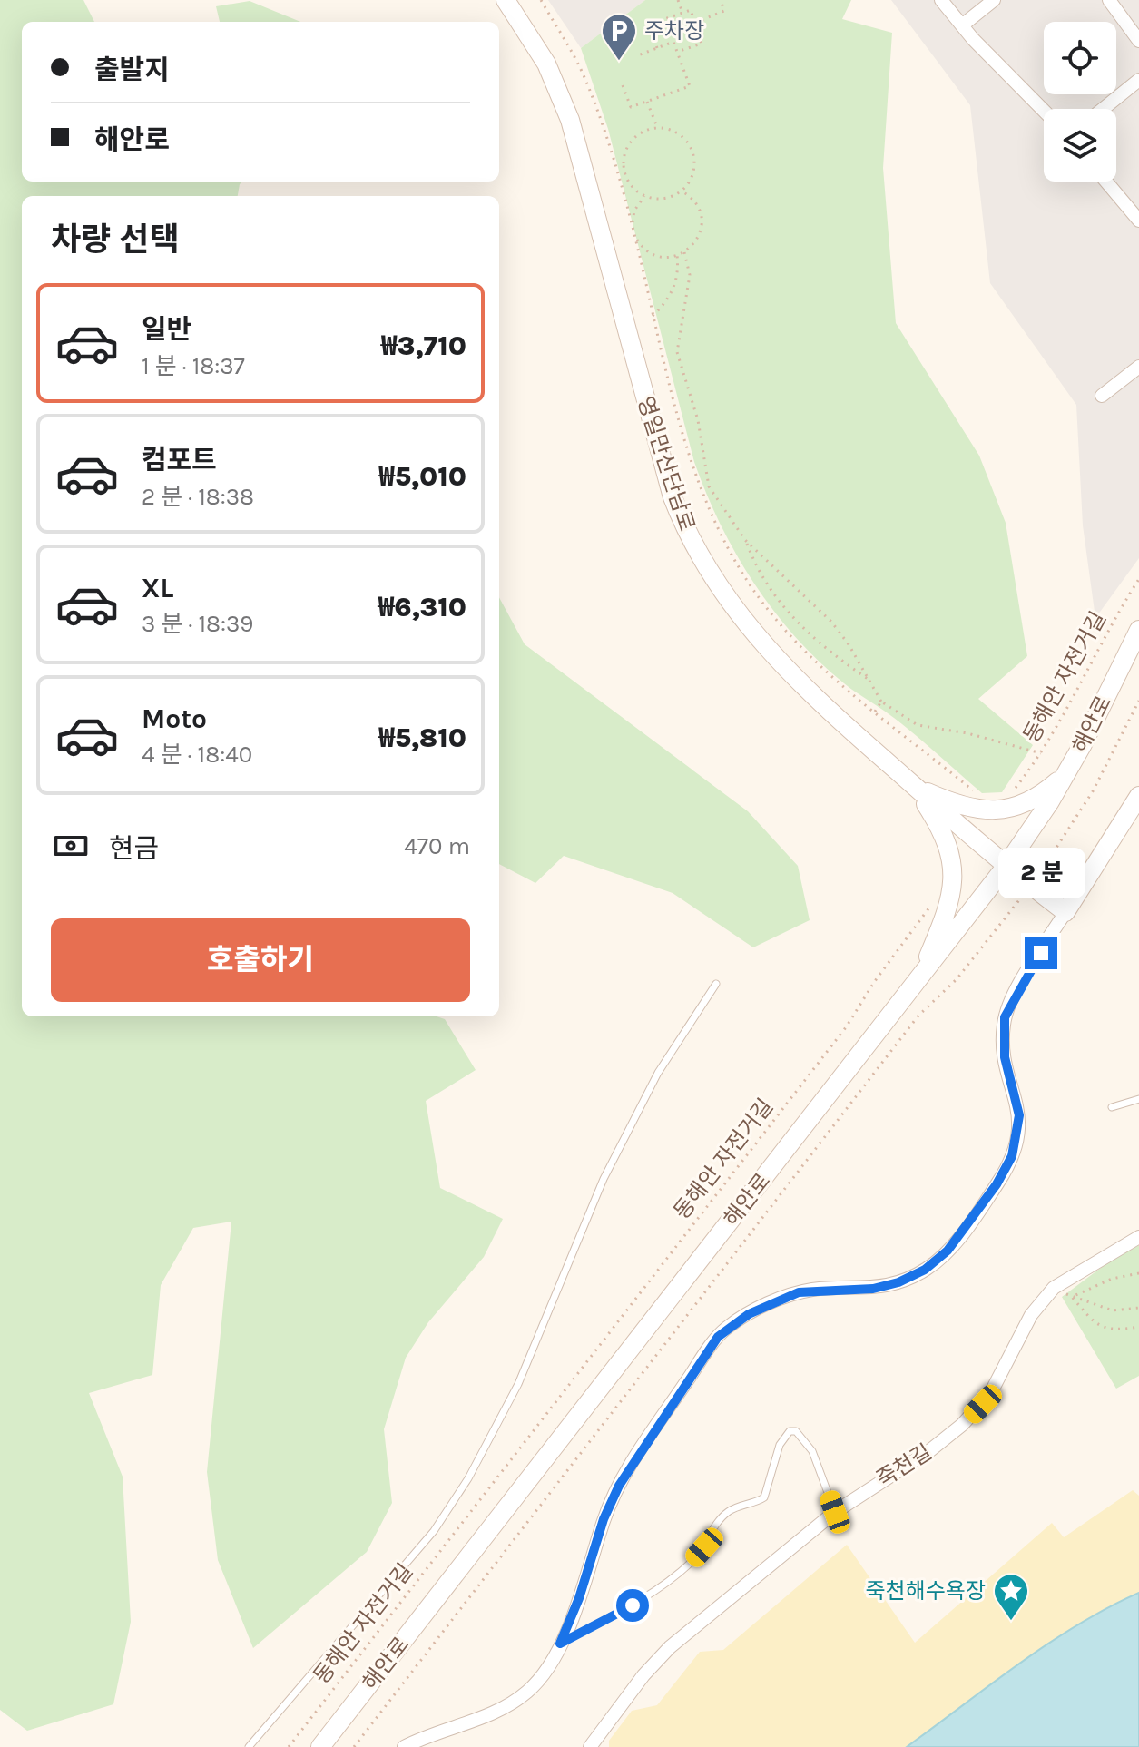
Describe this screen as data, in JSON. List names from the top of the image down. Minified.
{"streets":{"street":["영일만산단남로","해안로","죽천길"],"path":["동해안 자전거길"]},"crossings":[["영일만산단남로","해안로"]],"places":{"parking":["주차장"],"place":["죽천해수욕장"]},"page":{"banner":["출발지","해안로"],"heading":"차량 선택","list":[{"name":"일반","note":"1 분 · 18:37","value":"₩3,710"},{"name":"컴포트","note":"2 분 · 18:38","value":"₩5,010"},{"name":"XL","note":"3 분 · 18:39","value":"₩6,310"},{"name":"Moto","note":"4 분 · 18:40","value":"₩5,810"}],"pay":["현금","470 m"],"bubble":"2 분","buttons":"호출하기"}}
